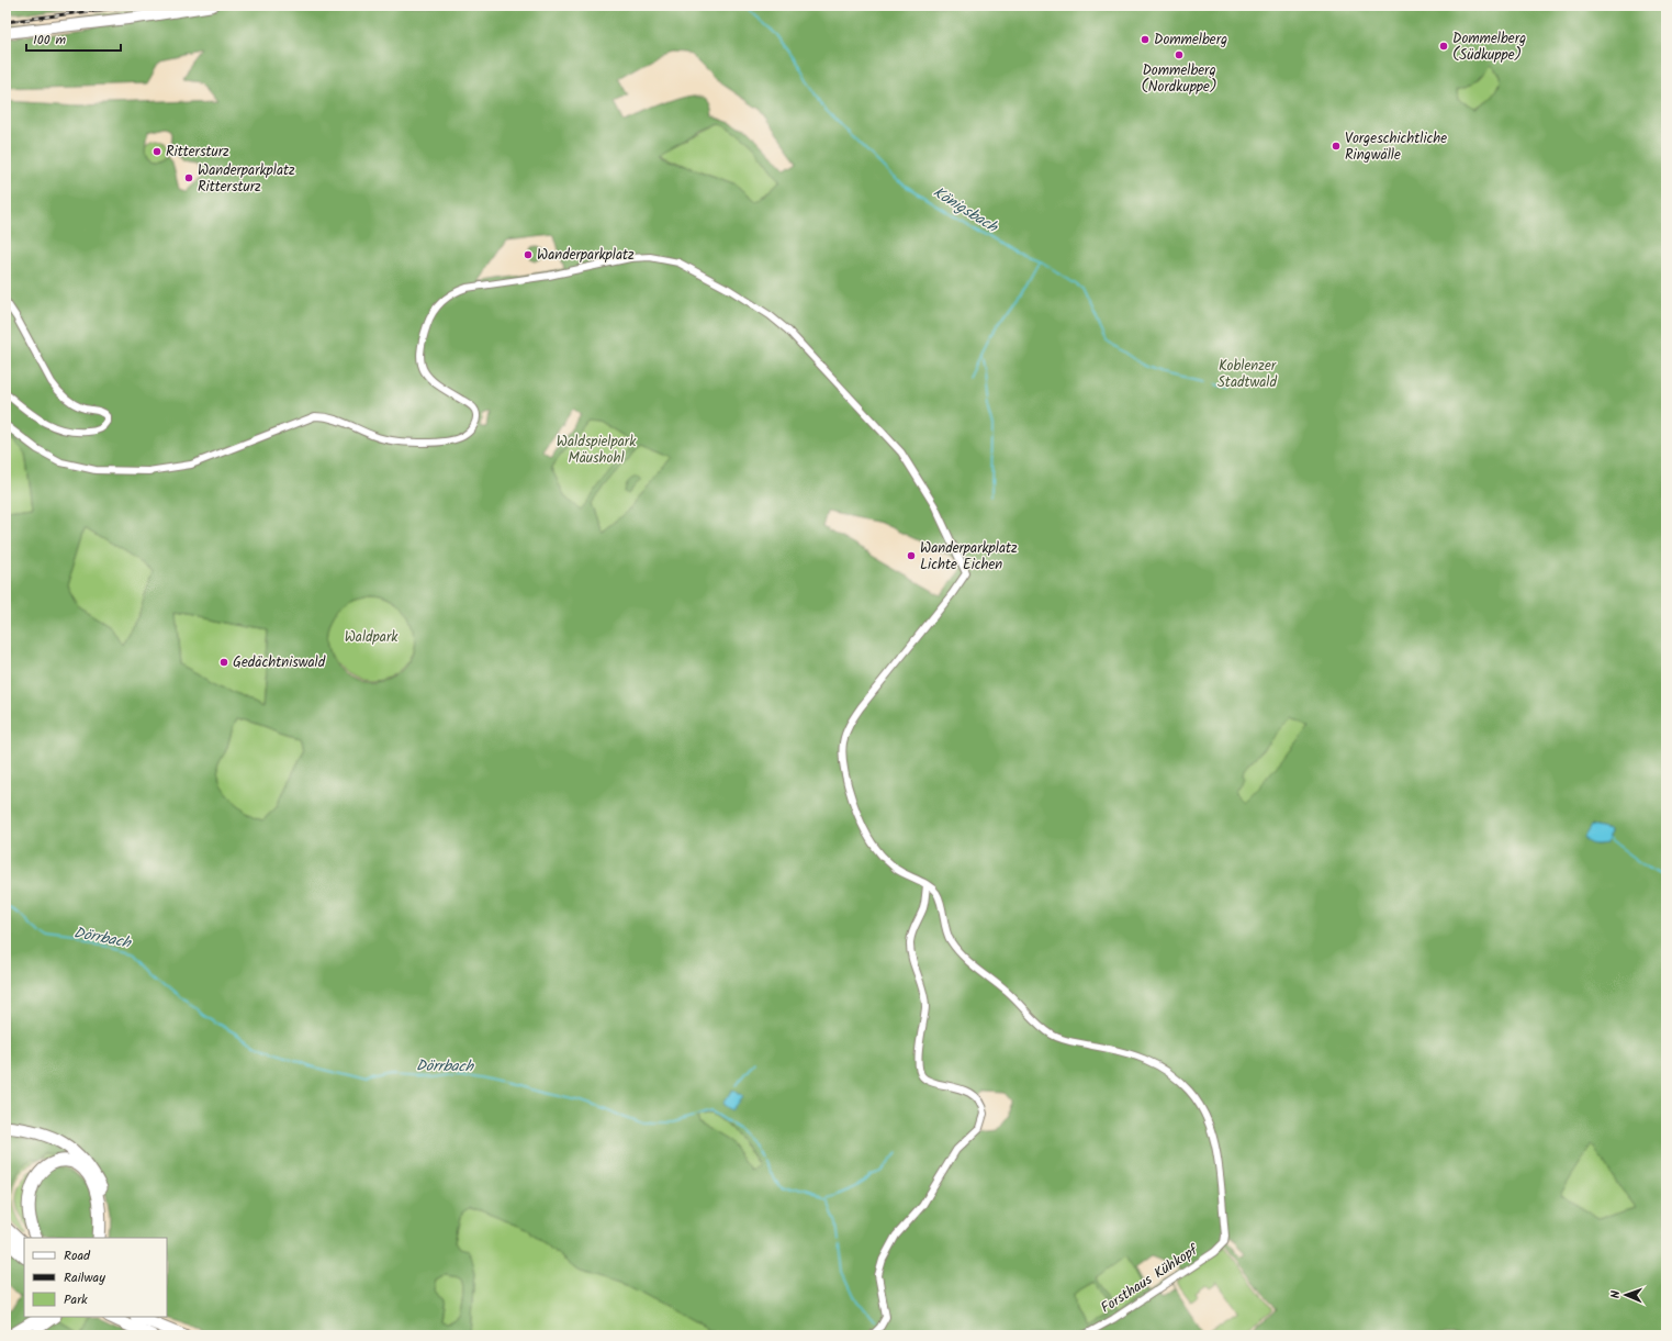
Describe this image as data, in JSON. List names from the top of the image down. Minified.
{"streets":{"street":["Forsthaus Kühkopf"]},"water":["Königsbach","Dörrbach"],"parks":["Koblenzer Stadtwald","Waldspielpark Mäushohl","Waldpark"],"places":["Dommelberg","Dommelberg (Südkuppe)","Dommelberg (Nordkuppe)","Vorgeschichtliche Ringwälle","Rittersturz","Wanderparkplatz Rittersturz","Wanderparkplatz","Wanderparkplatz Lichte Eichen","Gedächtniswald"],"legend":["Road","Railway","Park"],"scale_bar":"100 m","north":"left"}
